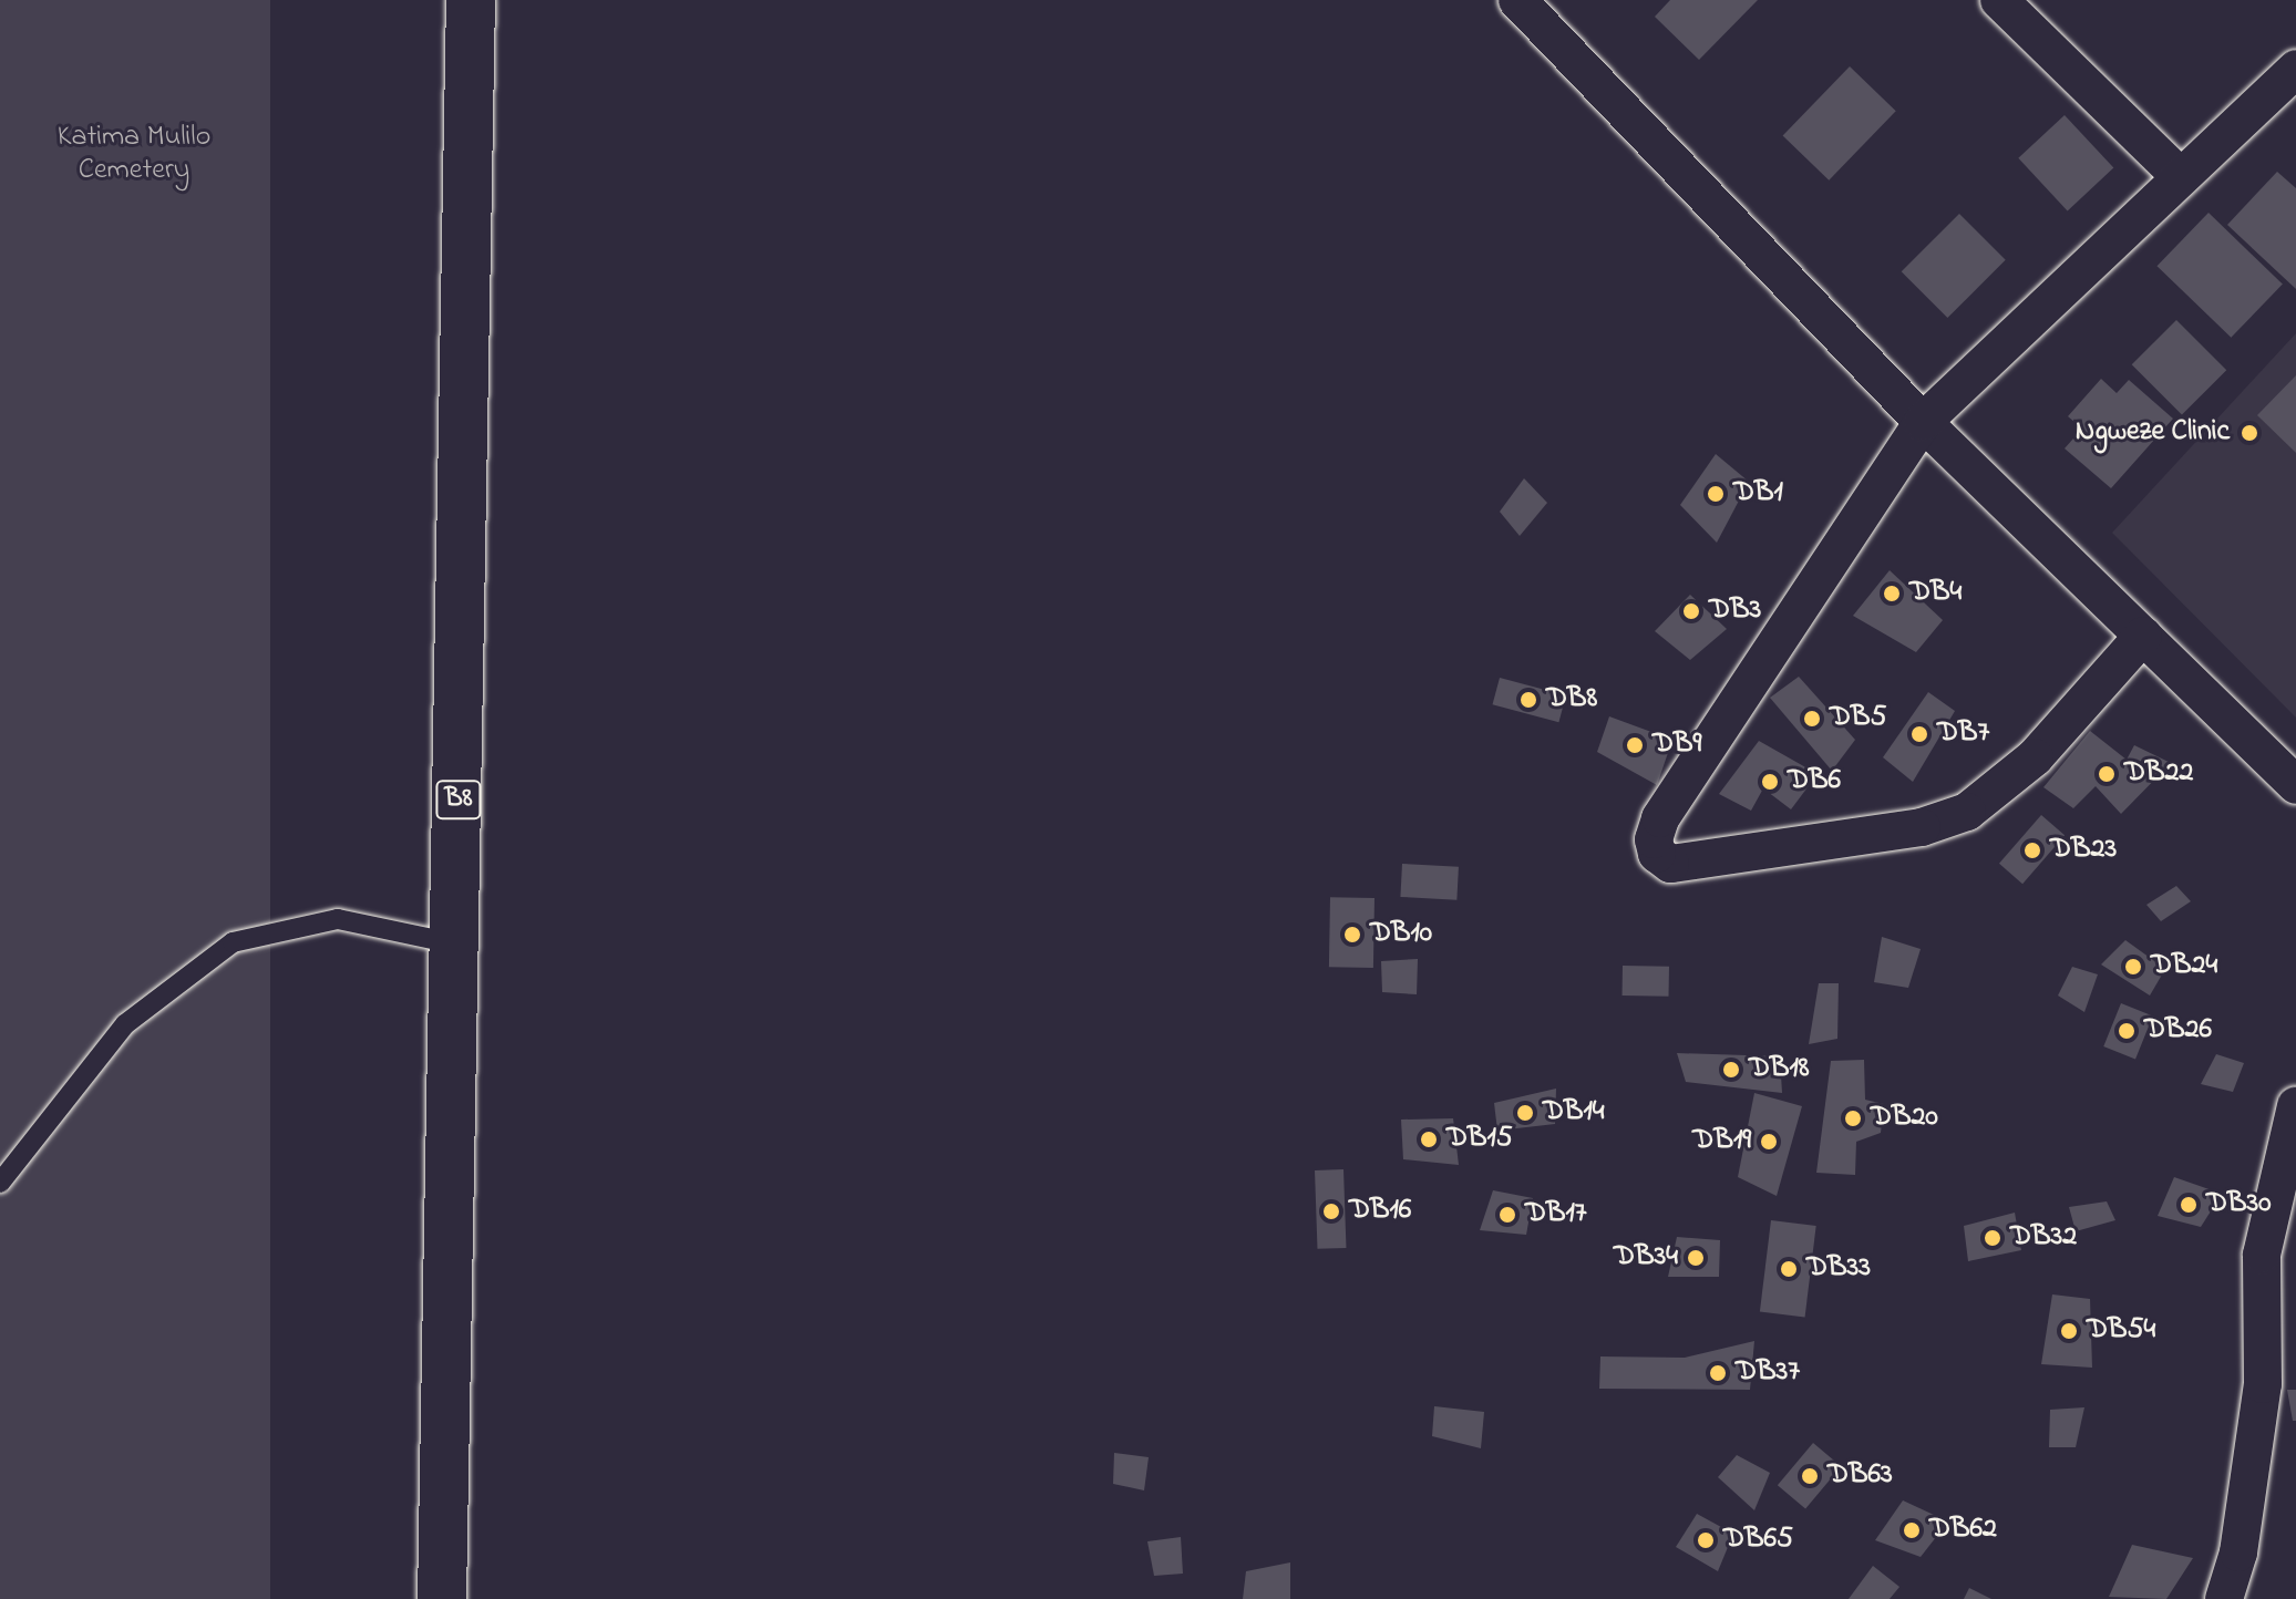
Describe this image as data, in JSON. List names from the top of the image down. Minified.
{"streets":{"highway":["B8"]},"parks":["Katima Mulilo Cemetery"],"places":["Ngweze Clinic","DB1","DB4","DB3","DB8","DB5","DB7","DB9","DB22","DB6","DB23","DB10","DB24","DB26","DB18","DB14","DB20","DB15","DB19","DB30","DB16","DB17","DB32","DB34","DB33","DB54","DB37","DB63","DB62","DB65"]}
